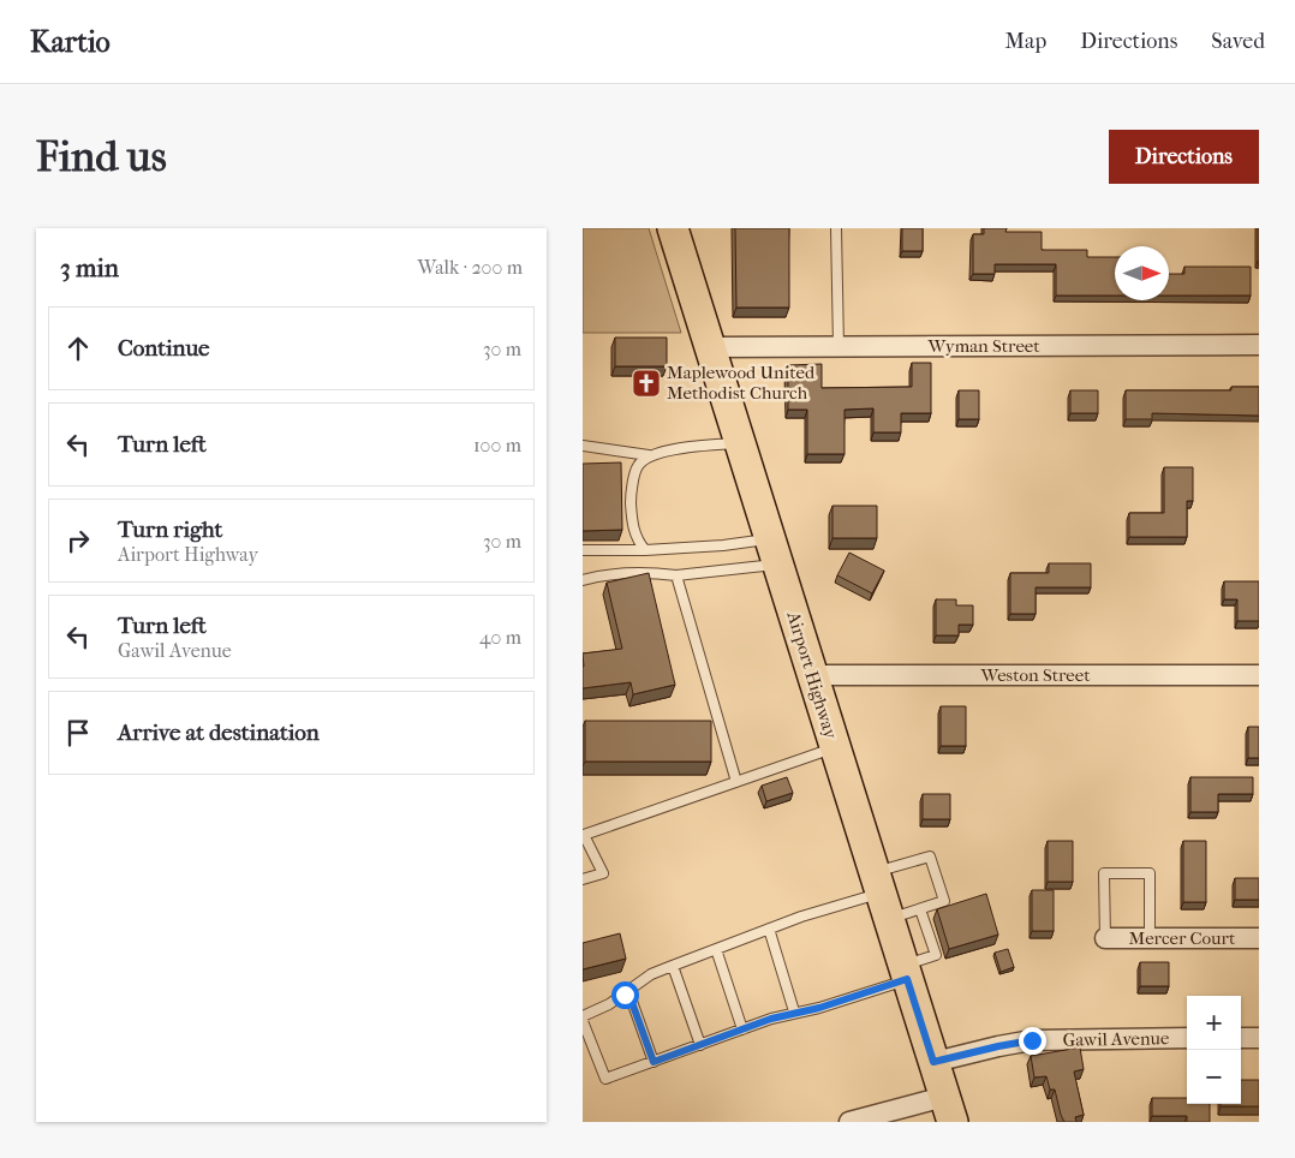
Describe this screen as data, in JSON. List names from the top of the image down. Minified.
{"streets":{"main road":["Airport Highway"],"street":["Wyman Street","Weston Street","Mercer Court","Gawil Avenue"]},"crossings":[["Wyman Street","Airport Highway"],["Airport Highway","Weston Street"],["Airport Highway","Gawil Avenue"]],"places":{"church":["Maplewood United Methodist Church"]},"north":"right","page":{"header":"Kartio","nav":["Map","Directions","Saved"],"buttons":"Directions","title":"Find us","heading":["3 min","Walk · 200 m"],"list":[["Continue","30 m"],["Turn left","100 m"],["Turn right","Airport Highway","30 m"],["Turn left","Gawil Avenue","40 m"],"Arrive at destination"],"map_buttons":["+","−"]}}
